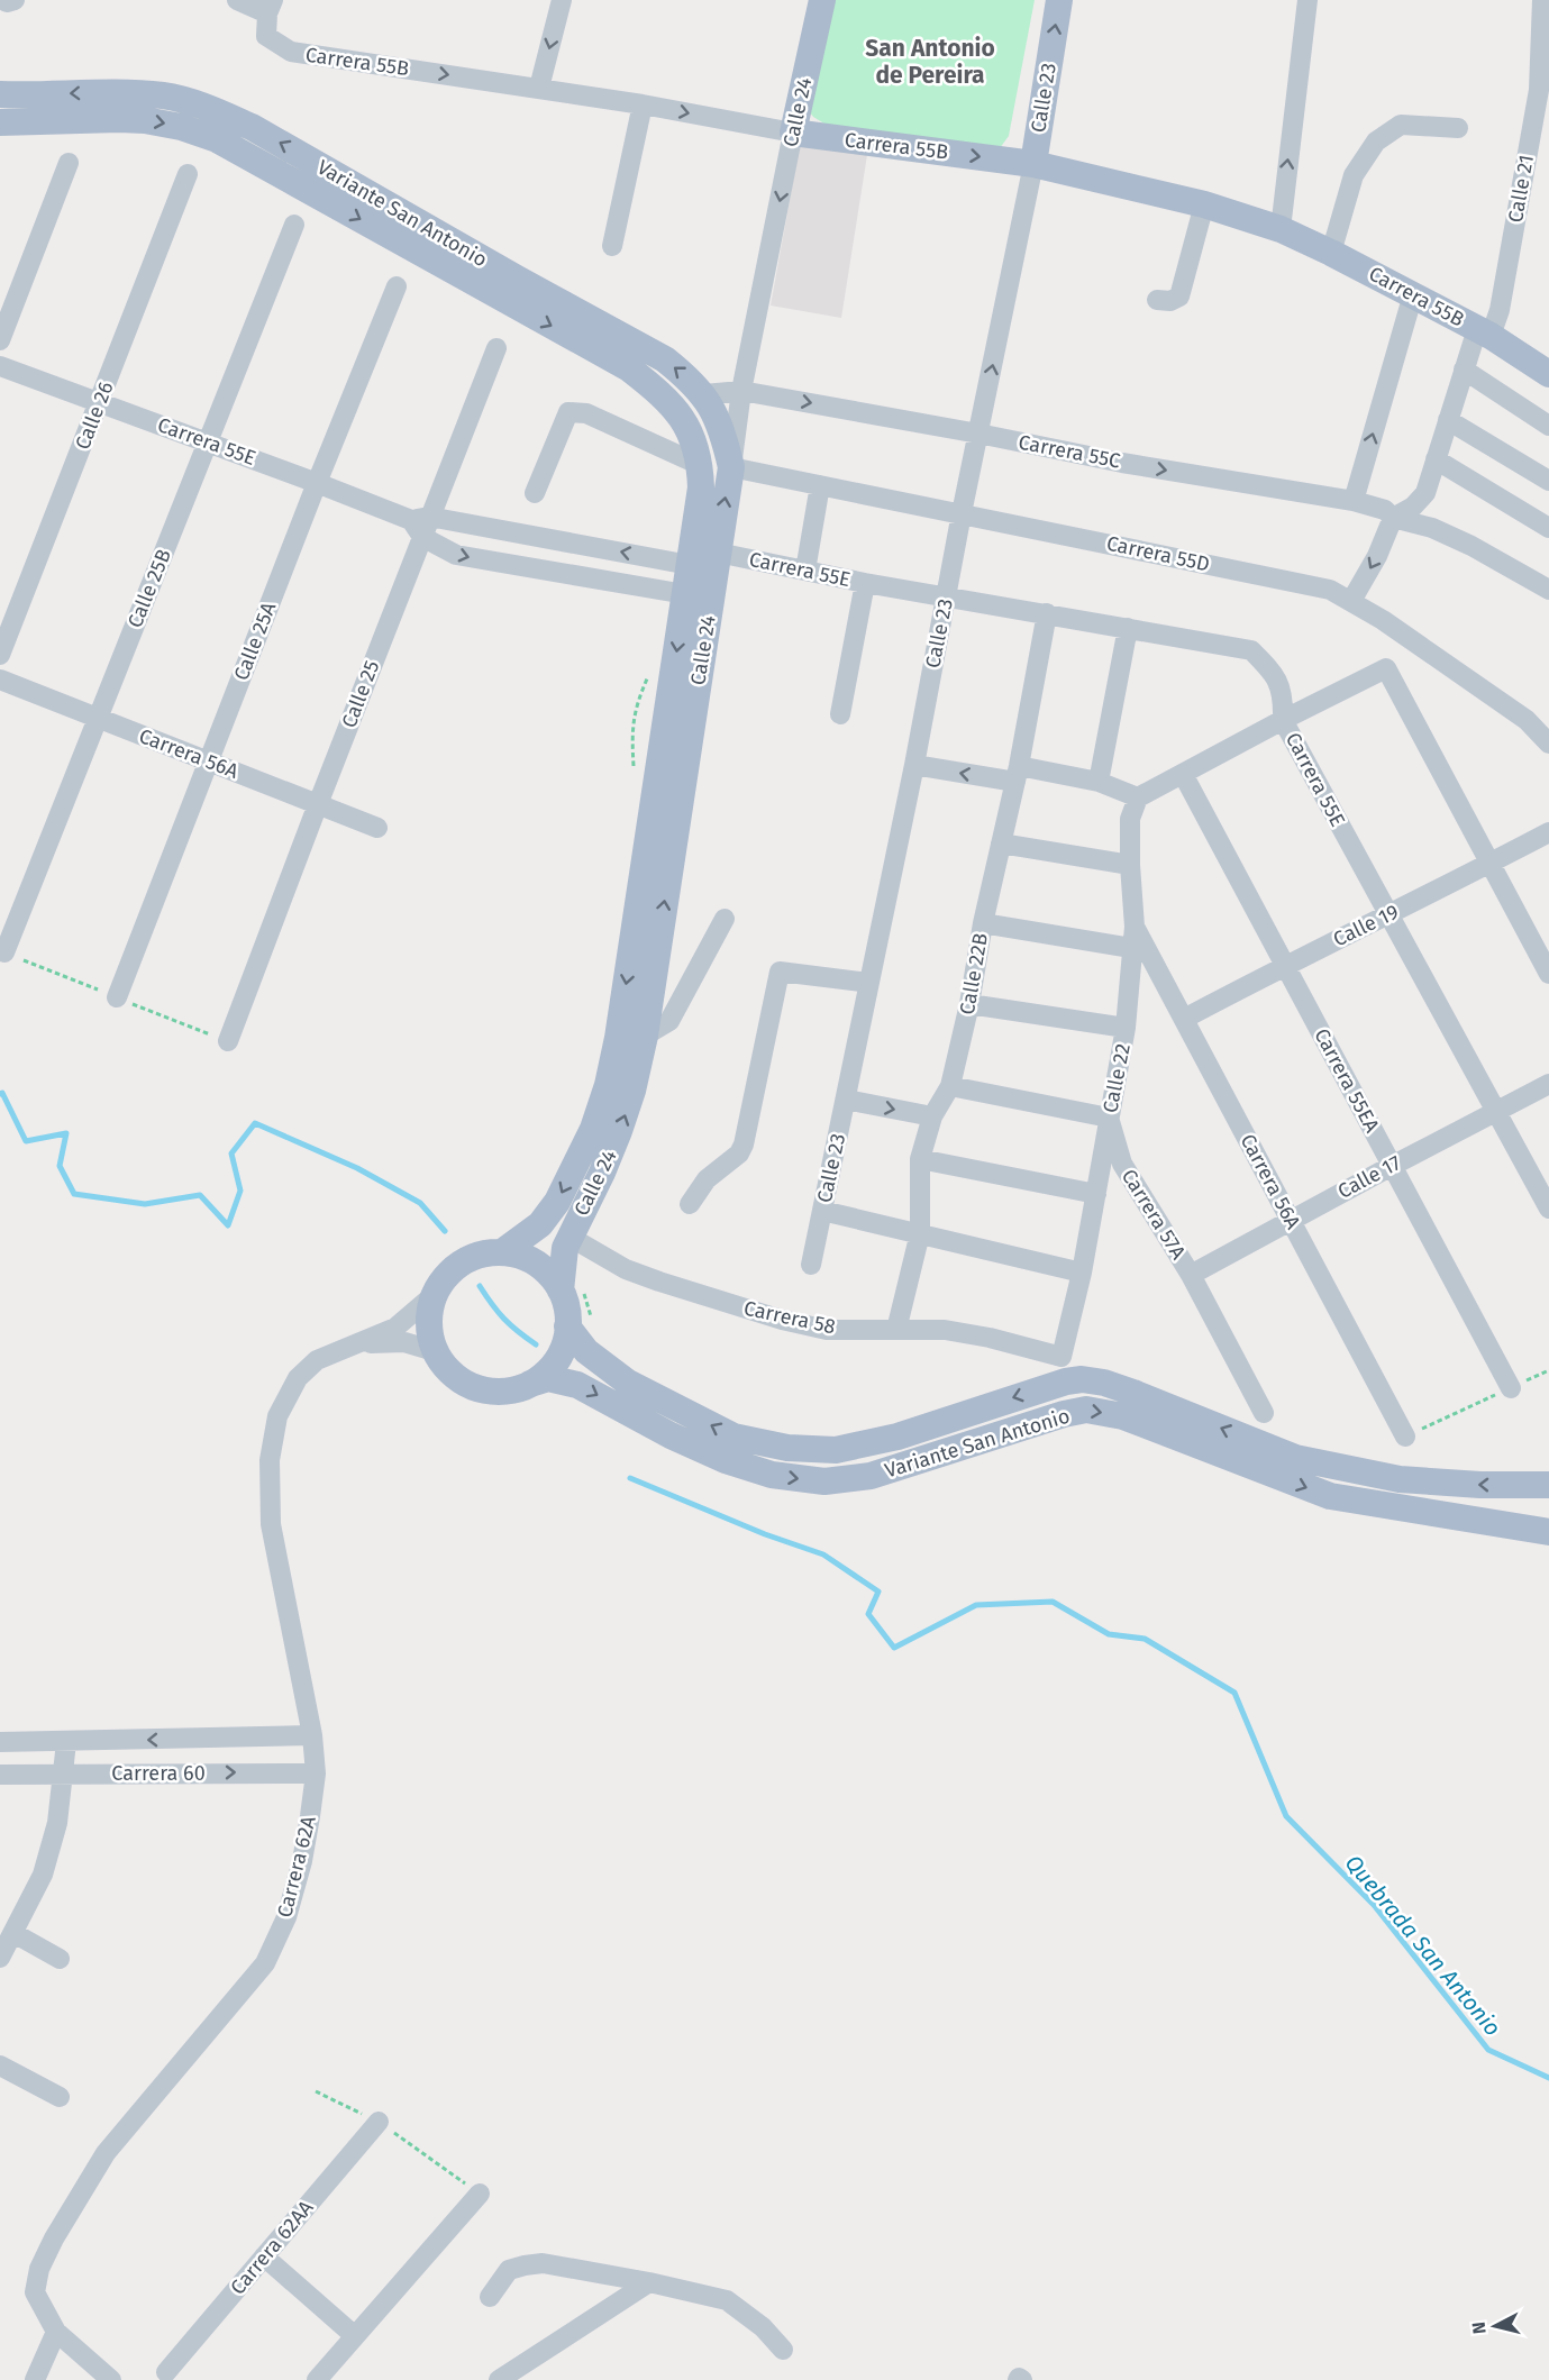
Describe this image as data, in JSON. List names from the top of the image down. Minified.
{"streets":{"main road":["Carrera 55B","Calle 23","Calle 24","Variante San Antonio"],"street":["Calle 21","Calle 26","Carrera 55E","Carrera 55C","Carrera 55D","Calle 25B","Calle 25A","Calle 25","Carrera 56A","Calle 19","Calle 22B","Calle 22","Carrera 55EA","Calle 17","Carrera 57A","Carrera 58","Carrera 60","Carrera 62A","Carrera 62AA"]},"crossings":[["Carrera 55B","Calle 23"],["Carrera 55B","Calle 24"],["Carrera 55B","Calle 21"],["Calle 23","Carrera 55E"],["Calle 23","Carrera 55C"],["Calle 23","Carrera 55D"],["Calle 24","Variante San Antonio"],["Calle 24","Carrera 55E"],["Calle 24","Carrera 55C"],["Calle 24","Carrera 55D"],["Calle 24","Carrera 58"],["Calle 24","Carrera 62A"],["Calle 21","Carrera 55C"],["Variante San Antonio","Carrera 55C"],["Variante San Antonio","Carrera 55D"],["Variante San Antonio","Carrera 62A"],["Calle 26","Carrera 55E"],["Carrera 55E","Calle 25B"],["Carrera 55E","Calle 25A"],["Carrera 55E","Calle 25"],["Carrera 55E","Calle 19"],["Carrera 55E","Calle 22B"],["Carrera 55E","Calle 17"],["Calle 25B","Carrera 56A"],["Calle 25A","Carrera 56A"],["Calle 25","Carrera 56A"],["Carrera 56A","Calle 19"],["Carrera 56A","Calle 22"],["Carrera 56A","Calle 17"],["Calle 19","Carrera 55EA"],["Calle 22B","Carrera 58"],["Calle 22","Carrera 57A"],["Calle 22","Carrera 58"],["Carrera 55EA","Calle 17"],["Calle 17","Carrera 57A"],["Carrera 60","Carrera 62A"]],"one_way":["Carrera 55B","Carrera 55C"],"districts":["San Antonio de Pereira"],"water":["Quebrada San Antonio"],"north":"left"}
